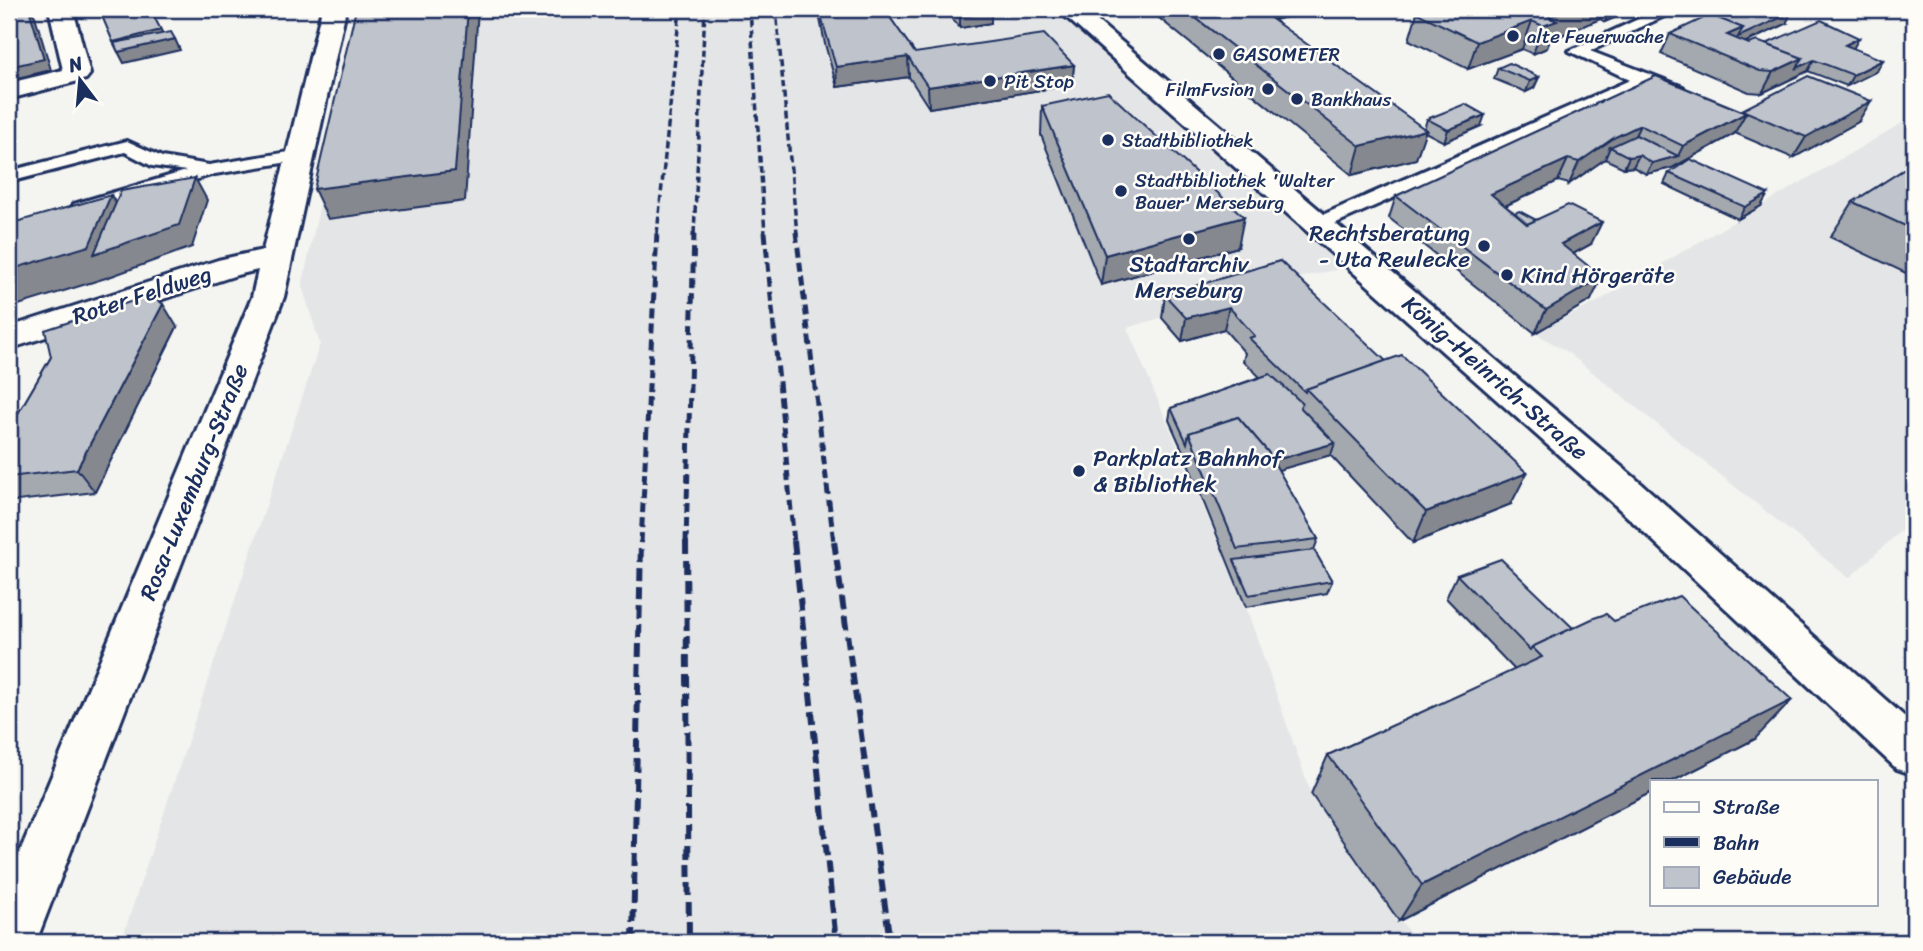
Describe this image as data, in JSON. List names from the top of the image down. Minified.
{"streets":{"street":["Roter Feldweg","König-Heinrich-Straße","Rosa-Luxemburg-Straße"]},"crossings":[["Roter Feldweg","Rosa-Luxemburg-Straße"]],"places":["alte Feuerwache","GASOMETER","Pit Stop","FilmFvsion","Bankhaus","Stadtbibliothek","Stadtbibliothek 'Walter Bauer' Merseburg","Stadtarchiv Merseburg","Rechtsberatung - Uta Reulecke","Kind Hörgeräte","Parkplatz Bahnhof & Bibliothek"],"legend":["Straße","Bahn","Gebäude"],"north":"top"}
